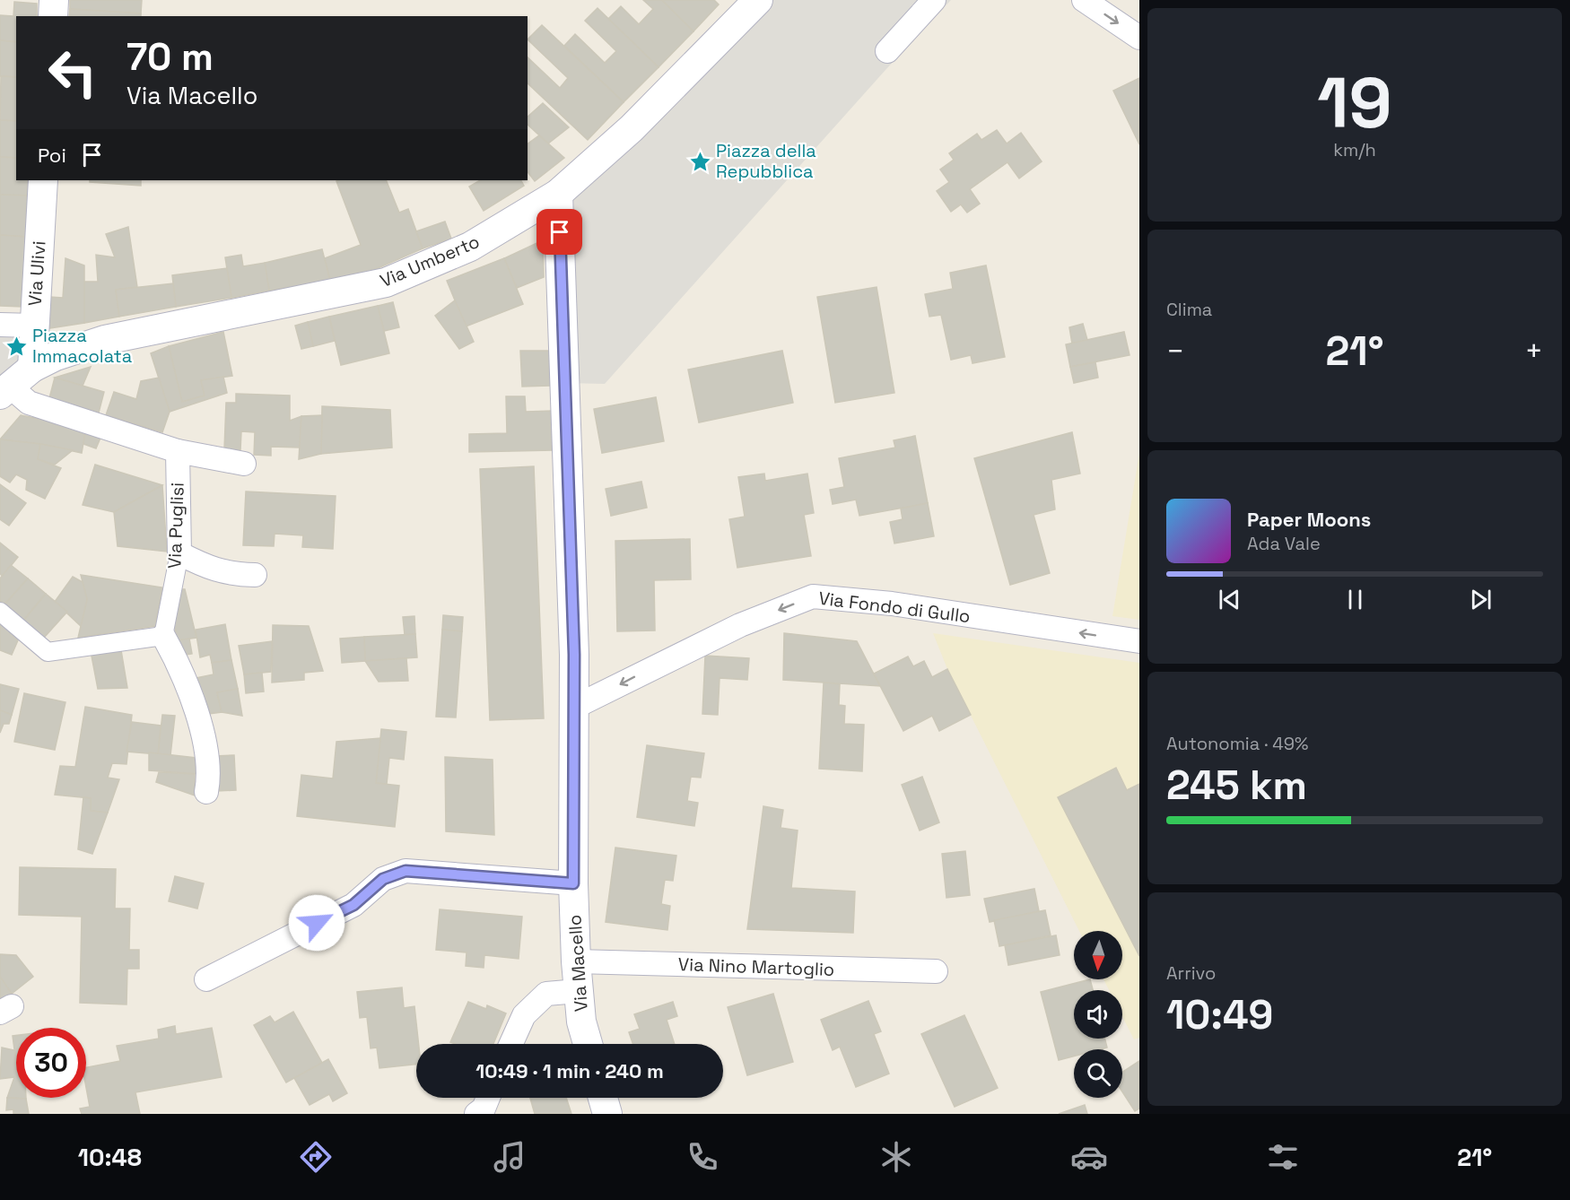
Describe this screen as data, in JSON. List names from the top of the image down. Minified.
{"streets":{"street":["Via Umberto","Via Ulivi","Via Puglisi","Via Fondo di Gullo","Via Macello","Via Nino Martoglio"]},"crossings":[["Via Umberto","Via Ulivi"],["Via Umberto","Via Macello"],["Via Fondo di Gullo","Via Macello"],["Via Macello","Via Nino Martoglio"]],"one_way":["Via Fondo di Gullo"],"places":{"place":["Piazza della Repubblica","Piazza Immacolata"]},"north":"bottom","page":{"tile":[["19","km/h"],"Clima",["Autonomia · 49%","245 km"],["Arrivo","10:49"]],"turn":["70 m","Via Macello"],"then":"Poi","heat":["−","21°","+"],"song":["Paper Moons","Ada Vale"],"limit":"30","trip":"10:49 · 1 min · 240 m","tabs":["10:48","21°"]}}
